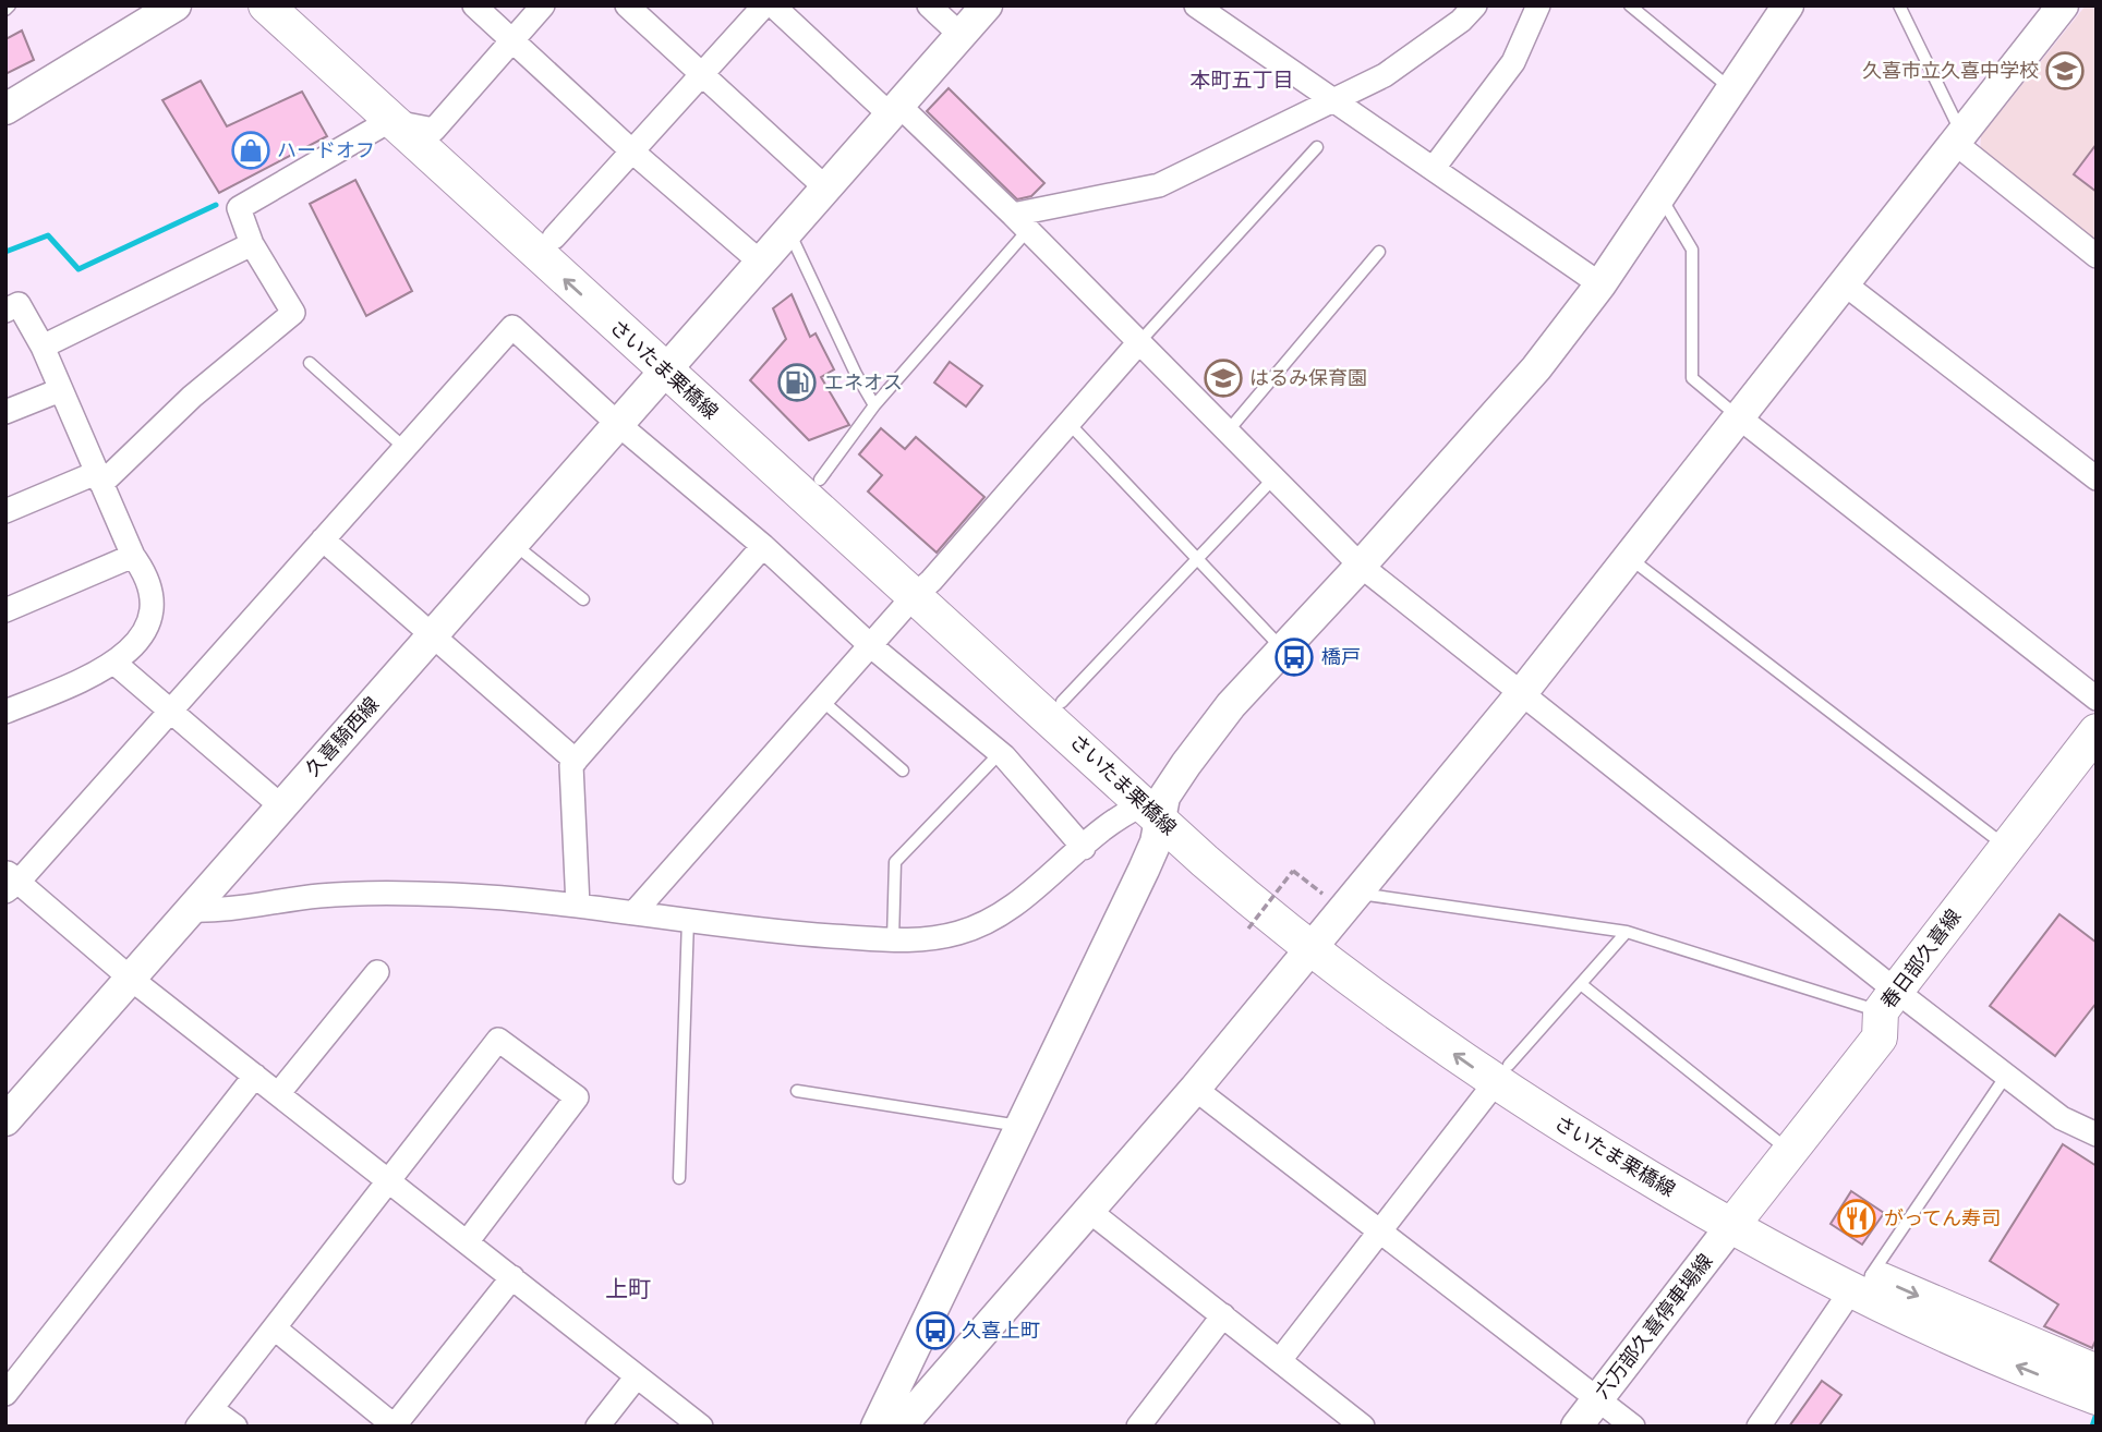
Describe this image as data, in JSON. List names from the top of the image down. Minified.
{"streets":{"main road":["さいたま栗橋線","春日部久喜線"],"street":["久喜騎西線","六万部久喜停車場線"]},"crossings":[["さいたま栗橋線","久喜騎西線"],["さいたま栗橋線","春日部久喜線"],["さいたま栗橋線","六万部久喜停車場線"],["春日部久喜線","六万部久喜停車場線"]],"districts":["本町五丁目","上町"],"places":{"school or university":["久喜市立久喜中学校","はるみ保育園"],"shop":["ハードオフ"],"fuel station":["エネオス"],"bus stop":["橋戸","久喜上町"],"restaurant":["がってん寿司"]}}
